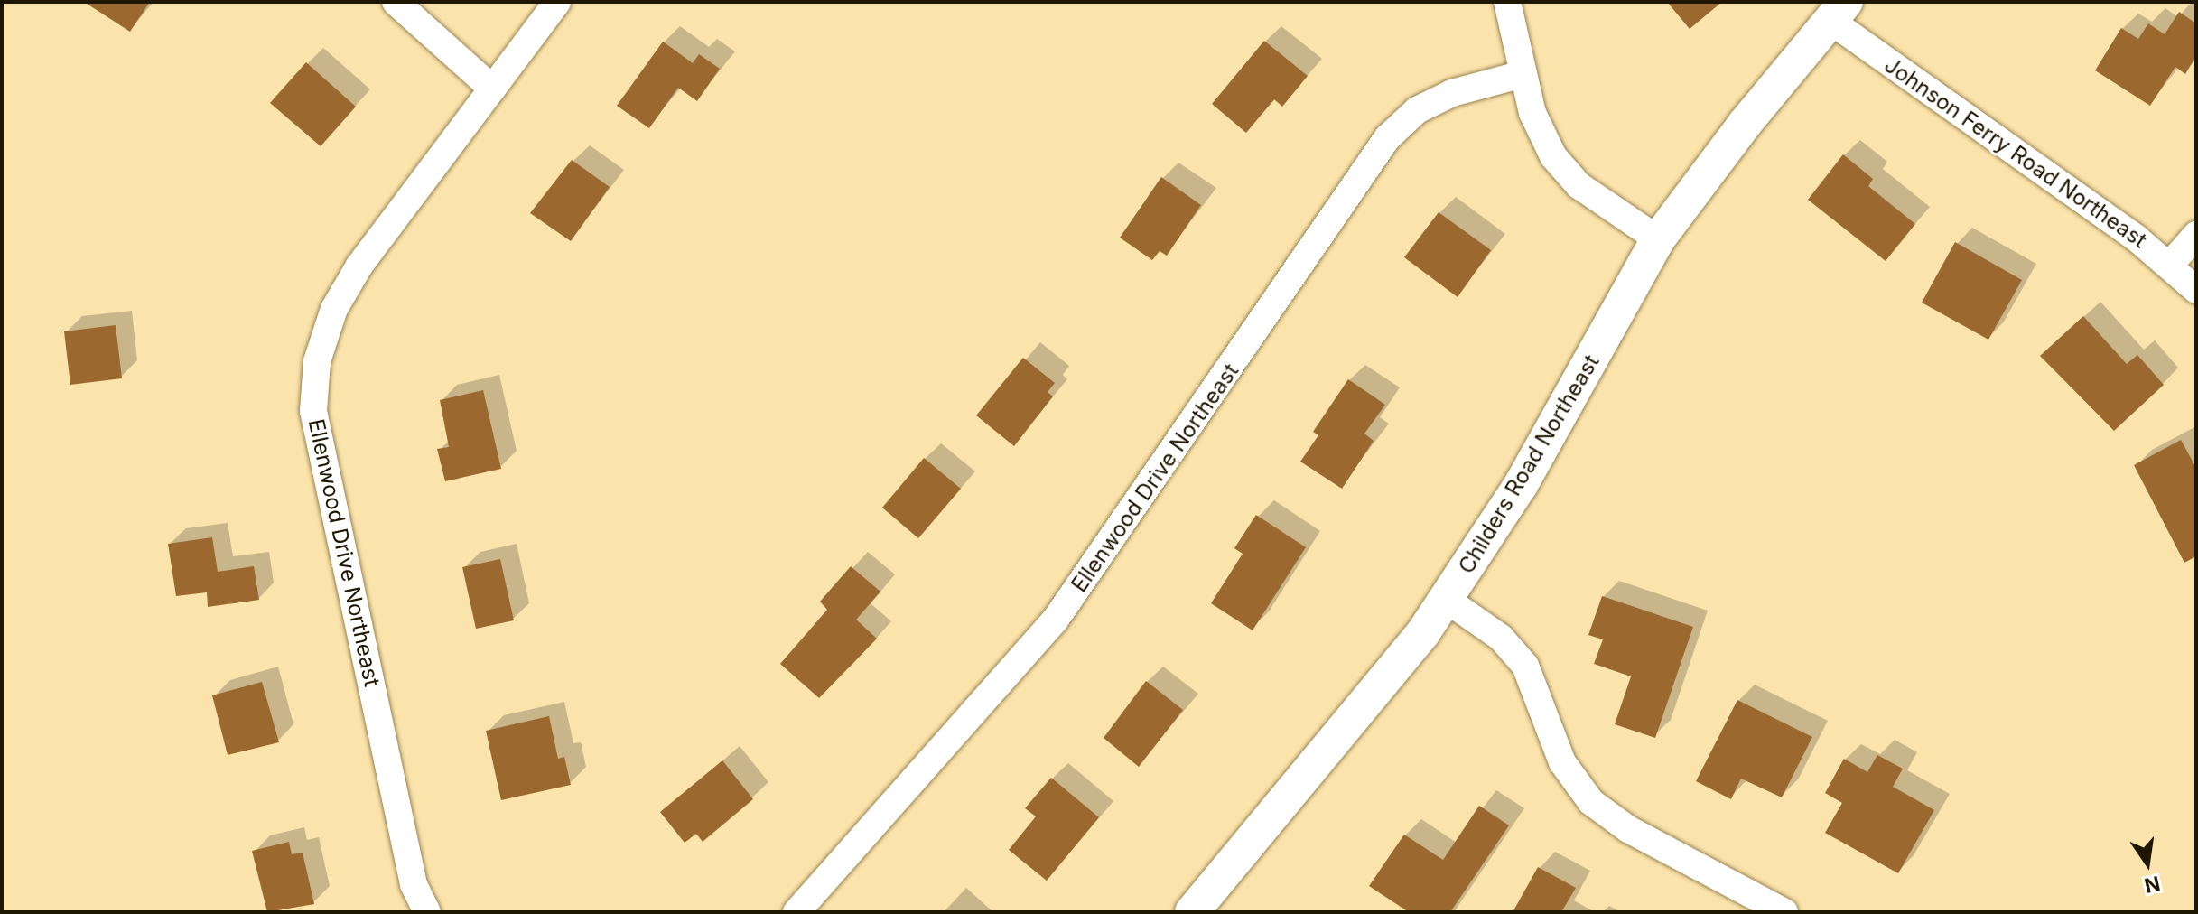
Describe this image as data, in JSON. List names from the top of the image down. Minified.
{"streets":{"street":["Johnson Ferry Road Northeast","Childers Road Northeast","Ellenwood Drive Northeast"]},"crossings":[["Johnson Ferry Road Northeast","Childers Road Northeast"]],"north":"bottom"}
